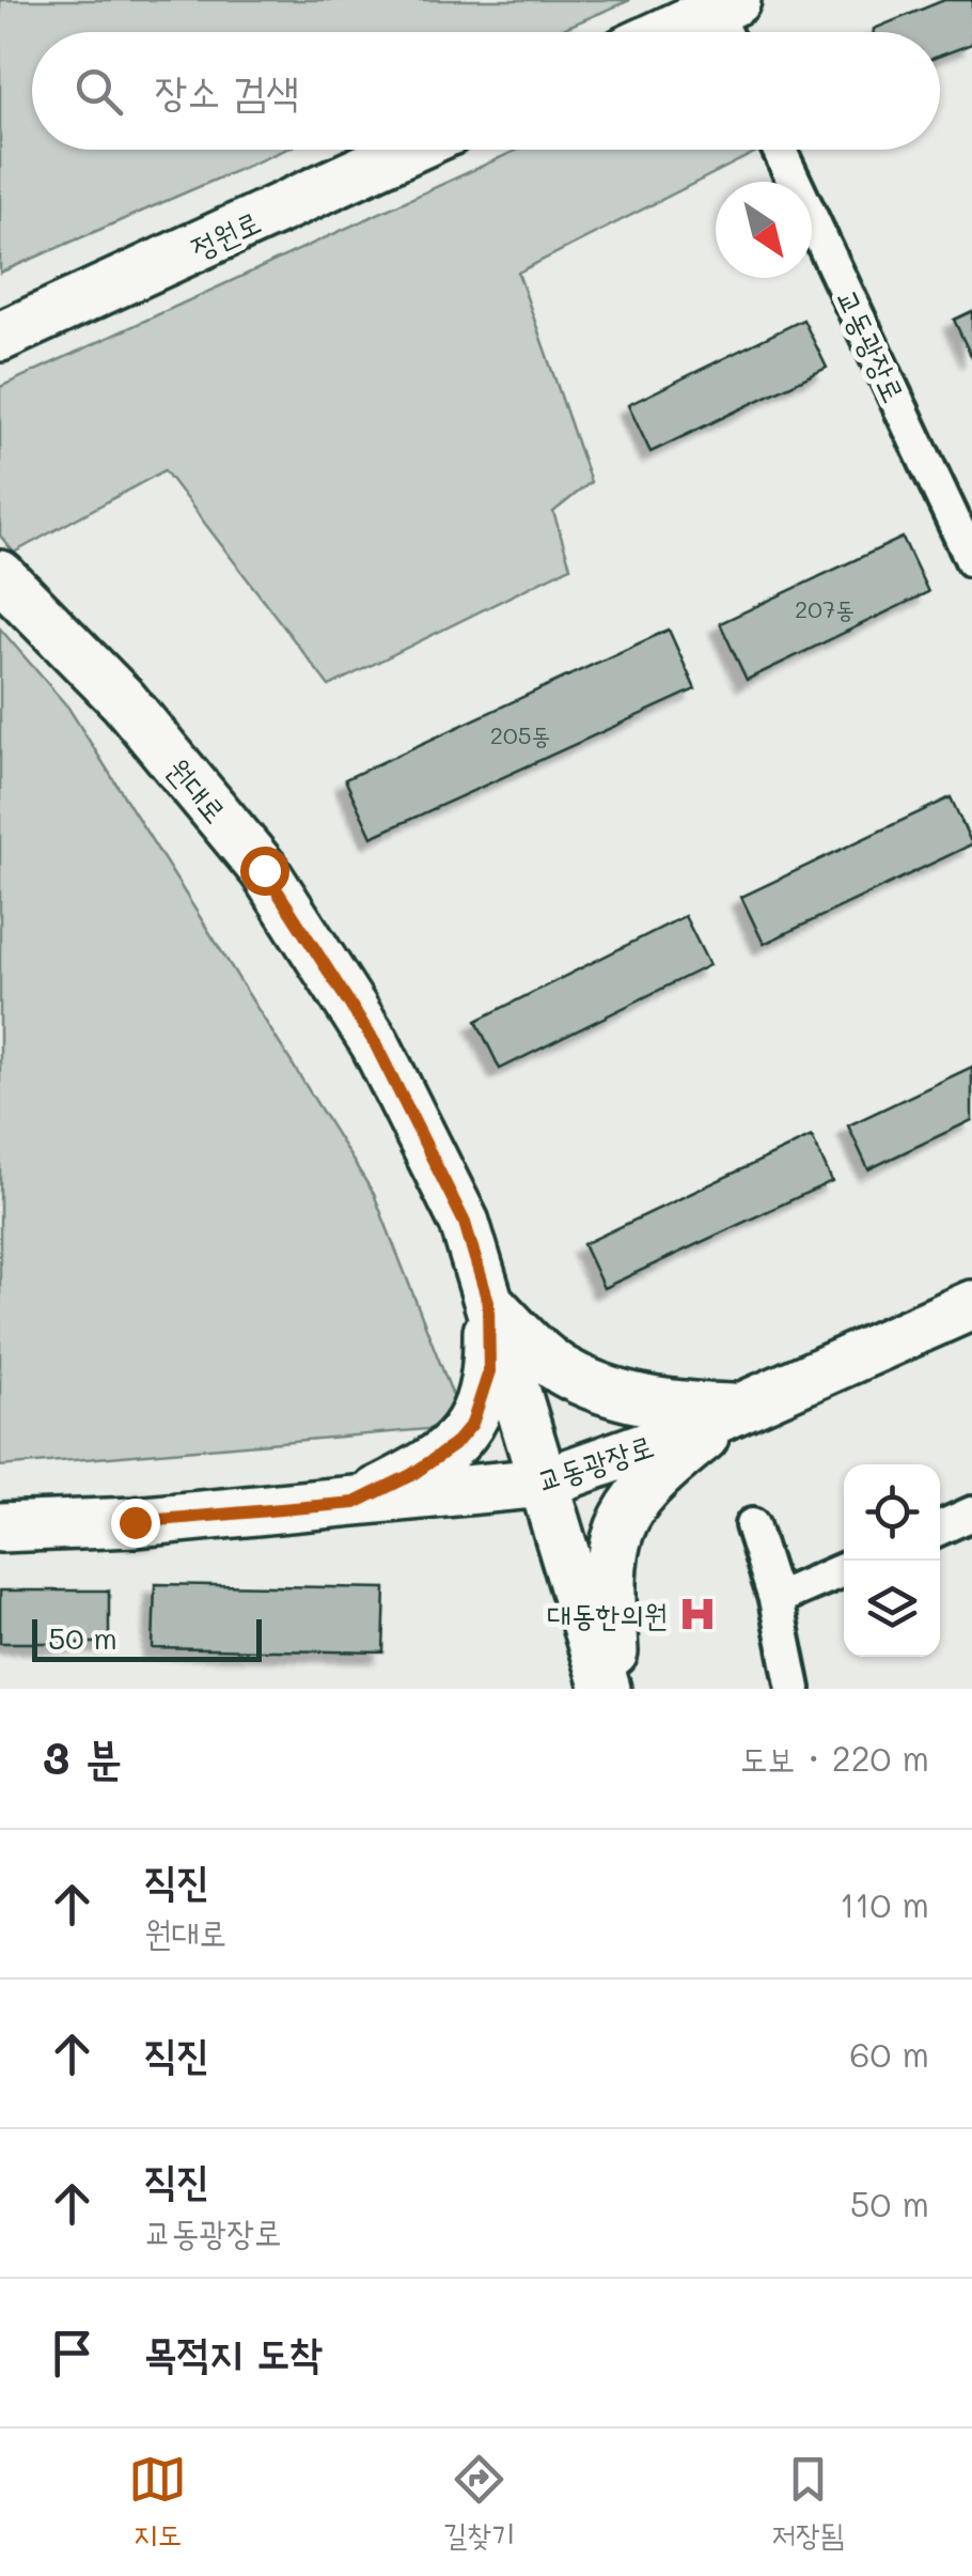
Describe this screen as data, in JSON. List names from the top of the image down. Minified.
{"streets":{"street":["정원로","교동광장로","원대로"]},"crossings":[["교동광장로","원대로"]],"places":{"hospital":["대동한의원"]},"house_numbers":["207동","205동"],"scale_bar":"50 m","north":"bottom right","page":{"search":"장소 검색","scale":"50 m","heading":["3 분","도보 · 220 m"],"list":[["직진","원대로","110 m"],["직진","60 m"],["직진","교동광장로","50 m"],"목적지 도착"],"nav":["지도","길찾기","저장됨"]}}
